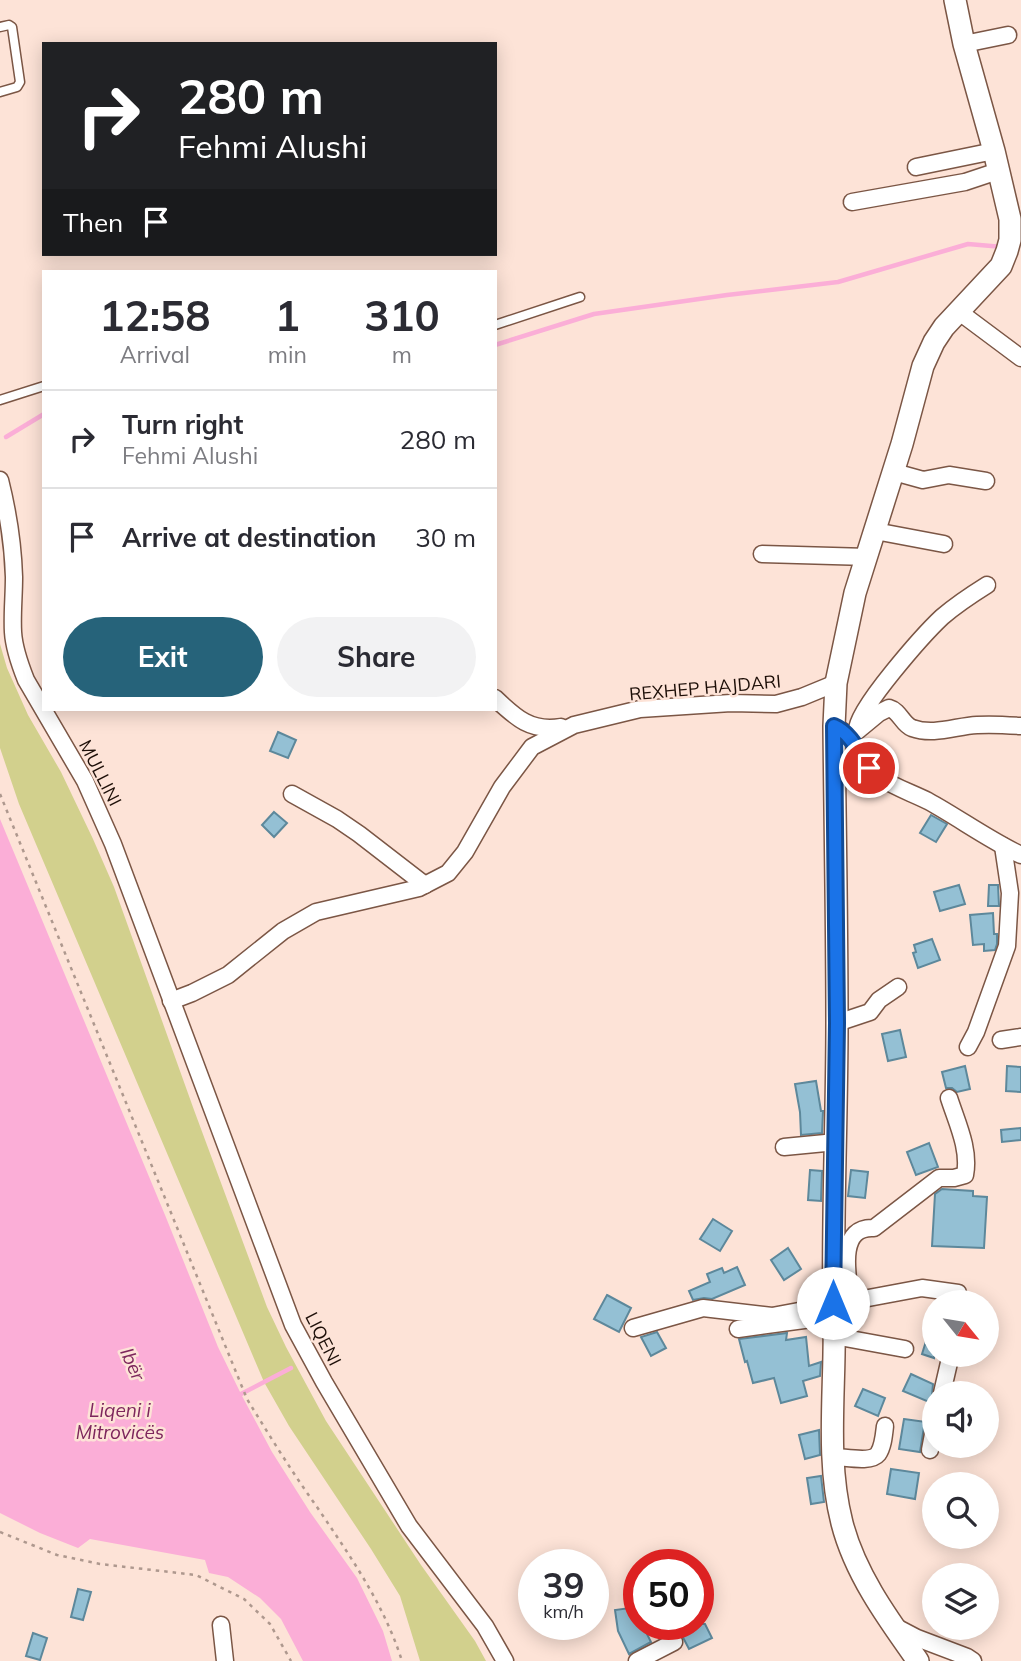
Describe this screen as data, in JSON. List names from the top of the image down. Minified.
{"streets":{"street":["REXHEP HAJDARI","MULLINI","LIQENI"]},"crossings":[["REXHEP HAJDARI","MULLINI"],["REXHEP HAJDARI","LIQENI"],["MULLINI","LIQENI"]],"water":["Ibër","Liqeni i Mitrovicës"],"north":"bottom right","page":{"turn":["280 m","Fehmi Alushi"],"then":"Then","eta":["12:58","Arrival","1","min","310","m"],"list":[{"name":"Turn right","note":"Fehmi Alushi","value":"280 m"},{"name":"Arrive at destination","value":"30 m"}],"buttons":["Exit","Share"],"speed":"39 km/h","limit":"50"}}
